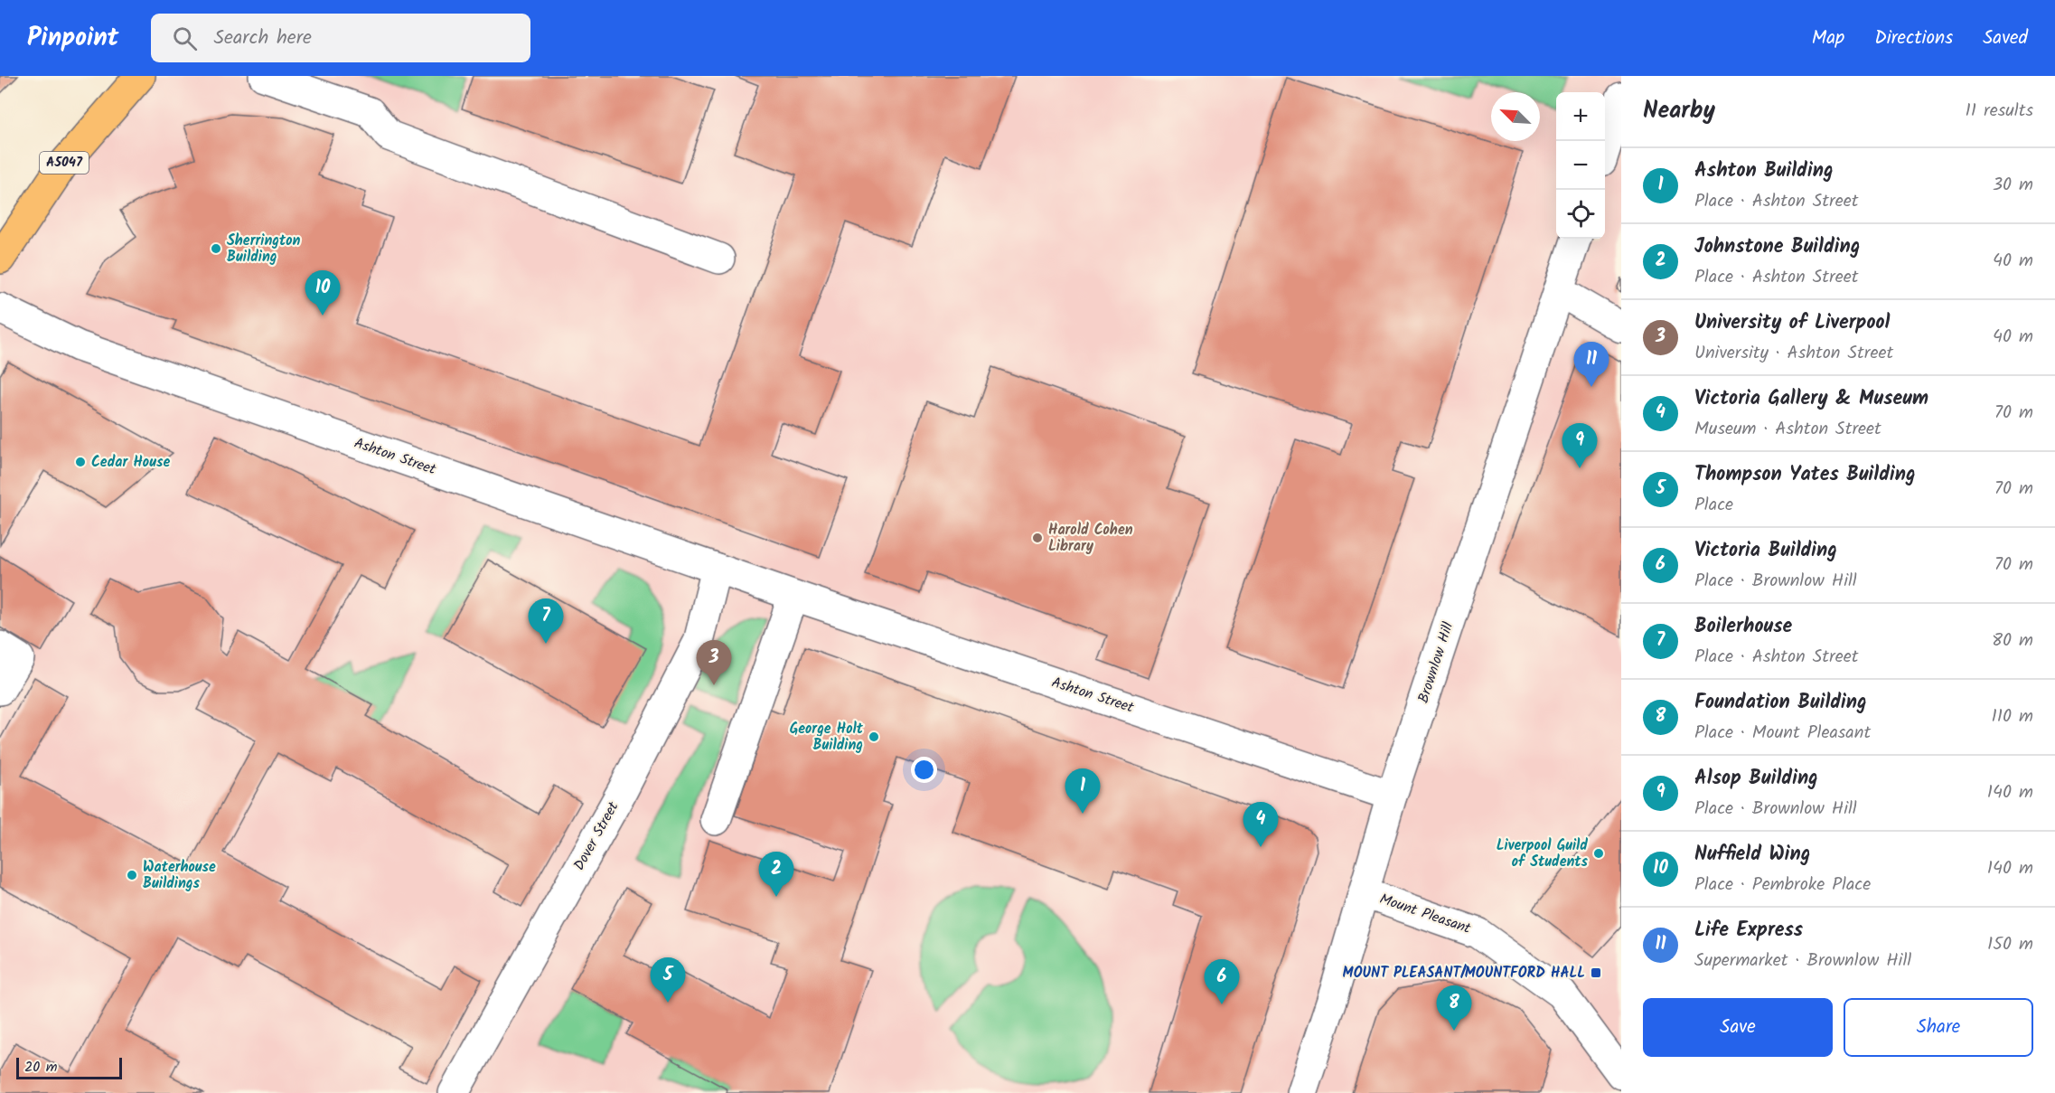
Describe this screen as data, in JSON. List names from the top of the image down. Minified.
{"streets":{"main road":["A5047"],"street":["Ashton Street","Brownlow Hill","Dover Street","Mount Pleasant"]},"crossings":[["Ashton Street","Brownlow Hill"],["Ashton Street","Dover Street"],["Brownlow Hill","Mount Pleasant"]],"places":{"other":["Sherrington Building","Cedar House","Harold Cohen Library","George Holt Building","Liverpool Guild of Students","Waterhouse Buildings"],"transit":["MOUNT PLEASANT/MOUNTFORD HALL"]},"scale_bar":"20 m","north":"top left","page":{"header":"Pinpoint","search":"Search here","nav":["Map","Directions","Saved"],"heading":["Nearby","11 results"],"map_buttons":["+","−"],"list":[{"mark":"1","name":"Ashton Building","note":"Place · Ashton Street","value":"30 m"},{"mark":"2","name":"Johnstone Building","note":"Place · Ashton Street","value":"40 m"},{"mark":"3","name":"University of Liverpool","note":"University · Ashton Street","value":"40 m"},{"mark":"4","name":"Victoria Gallery & Museum","note":"Museum · Ashton Street","value":"70 m"},{"mark":"5","name":"Thompson Yates Building","note":"Place","value":"70 m"},{"mark":"6","name":"Victoria Building","note":"Place · Brownlow Hill","value":"70 m"},{"mark":"7","name":"Boilerhouse","note":"Place · Ashton Street","value":"80 m"},{"mark":"8","name":"Foundation Building","note":"Place · Mount Pleasant","value":"110 m"},{"mark":"9","name":"Alsop Building","note":"Place · Brownlow Hill","value":"140 m"},{"mark":"10","name":"Nuffield Wing","note":"Place · Pembroke Place","value":"140 m"},{"mark":"11","name":"Life Express","note":"Supermarket · Brownlow Hill","value":"150 m"}],"pins":["10","11","9","7","3","1","4","2","5","6","8"],"buttons":["Save","Share"],"scale":"20 m"}}
